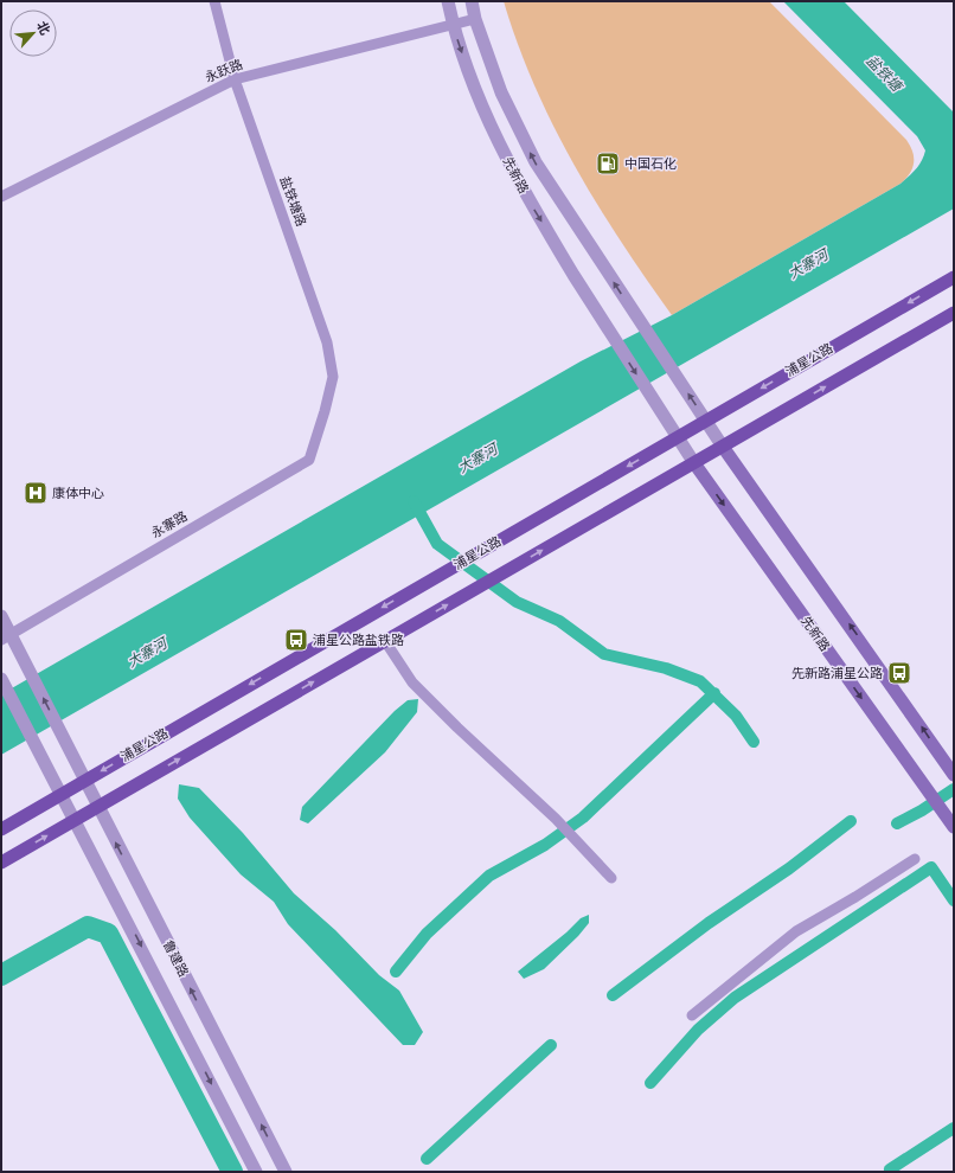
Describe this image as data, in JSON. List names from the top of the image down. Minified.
{"streets":{"main road":["先新路","浦星公路"],"street":["永跃路","盐铁塘路","永寨路","鲁建路"]},"crossings":[["永跃路","先新路"],["永跃路","盐铁塘路"],["先新路","浦星公路"],["盐铁塘路","永寨路"],["浦星公路","鲁建路"],["永寨路","鲁建路"]],"water":["盐铁塘","大寨河"],"places":{"fuel station":["中国石化"],"hospital":["康体中心"],"bus stop":["浦星公路盐铁路","先新路浦星公路"]},"north":"top right"}
